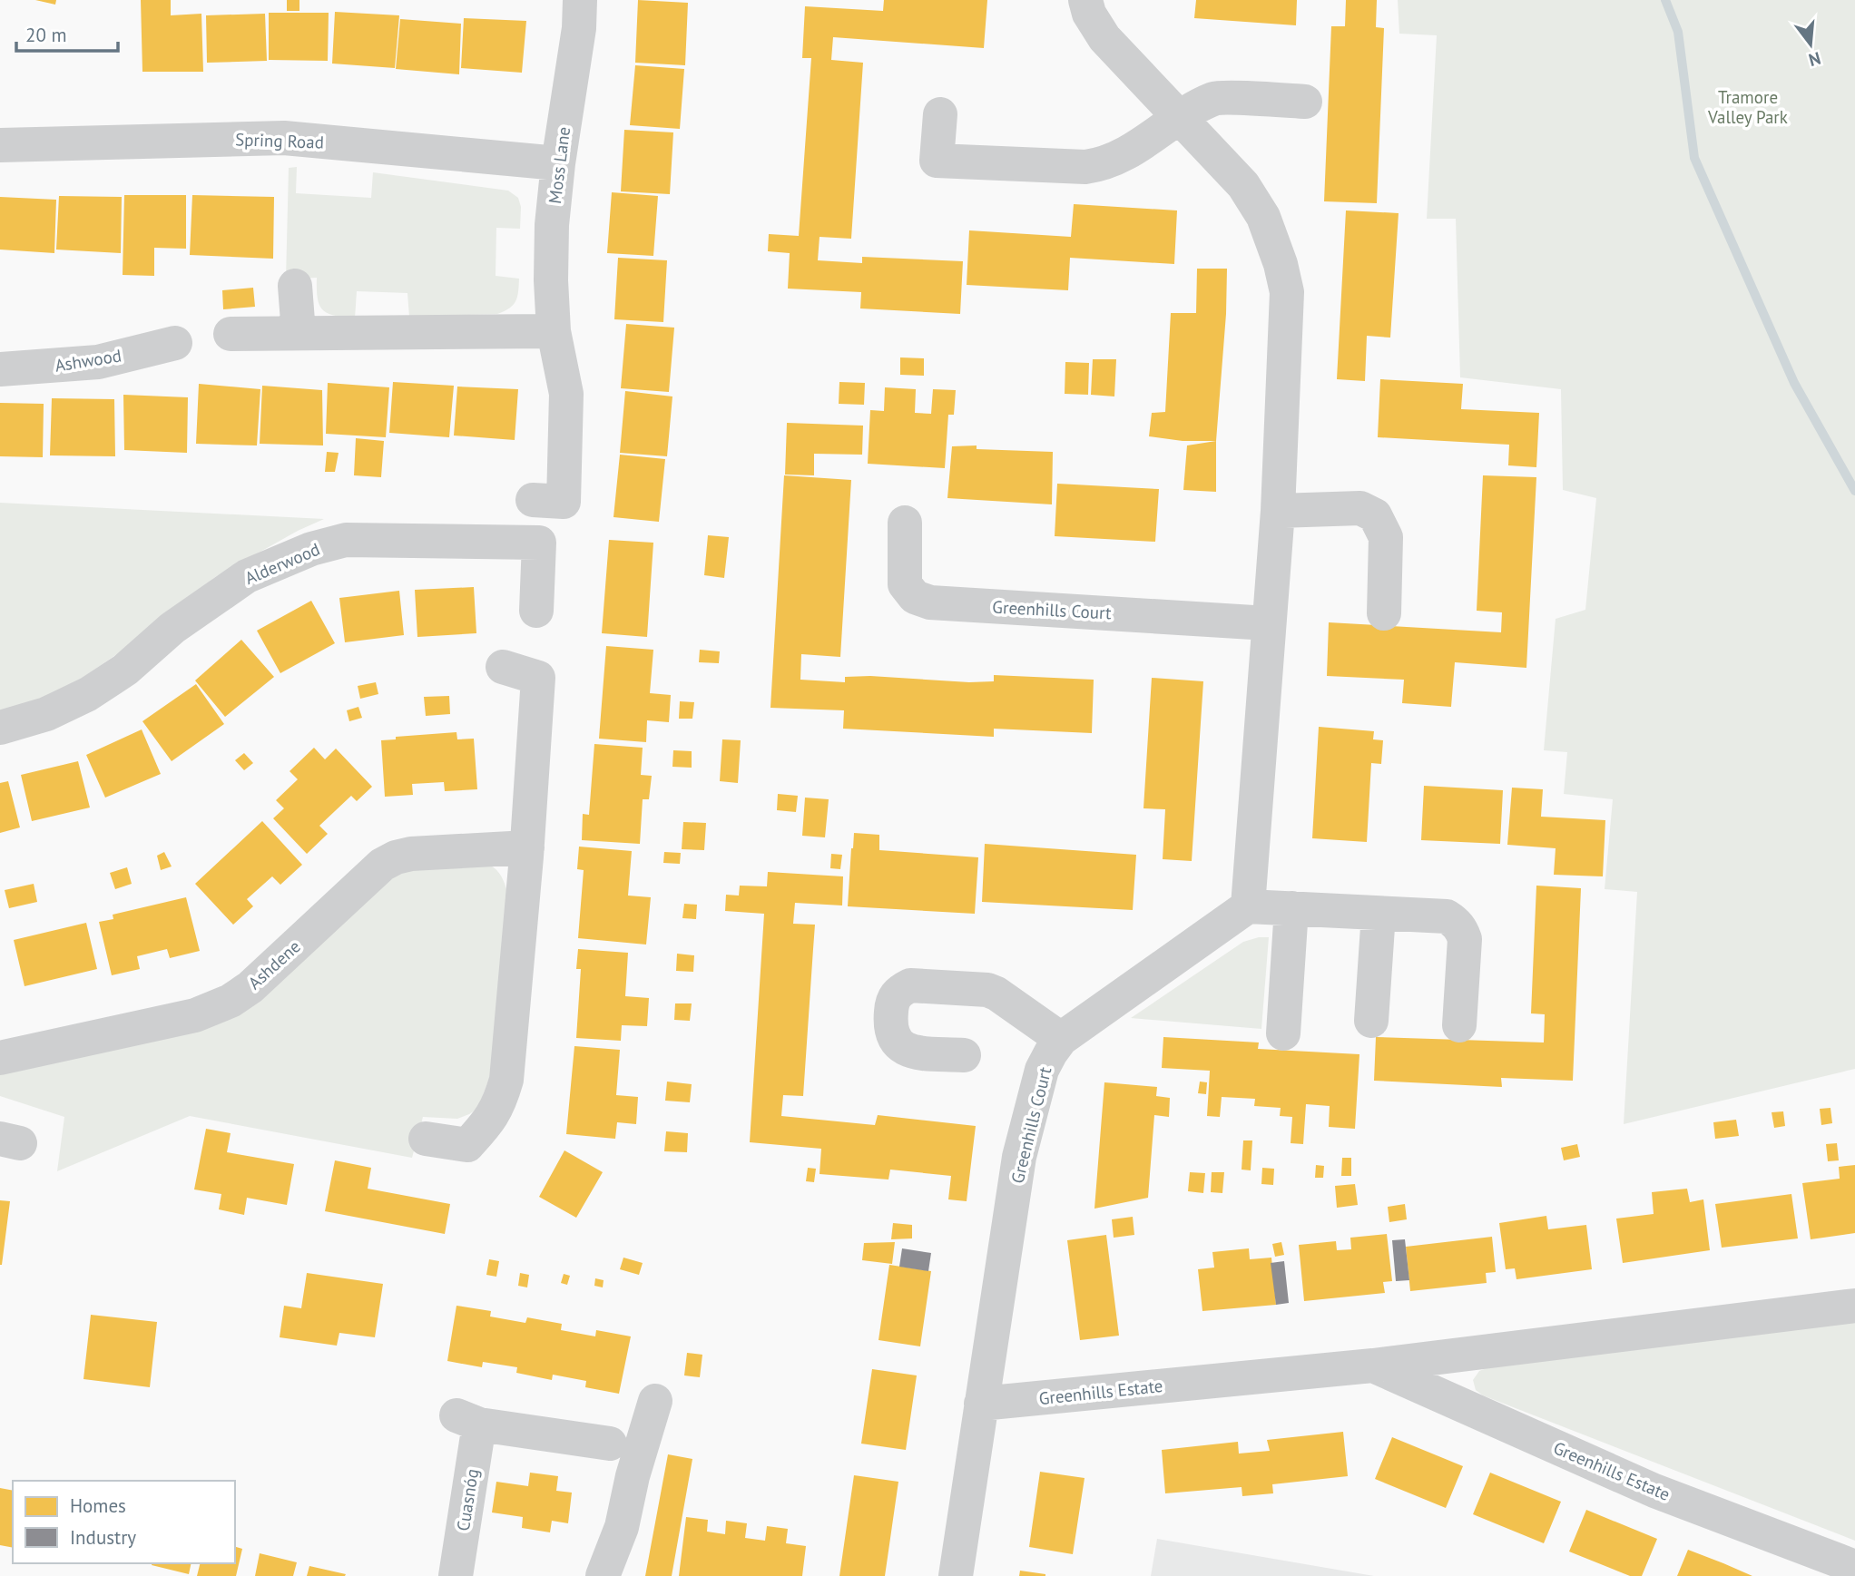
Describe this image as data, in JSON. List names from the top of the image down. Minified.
{"streets":{"street":["Spring Road","Moss Lane","Ashwood","Alderwood","Greenhills Court","Ashdene","Greenhills Estate","Cuasnóg"]},"crossings":[["Spring Road","Moss Lane"],["Greenhills Court","Greenhills Estate"]],"parks":["Tramore Valley Park"],"legend":["Homes","Industry"],"scale_bar":"20 m","north":"bottom"}
